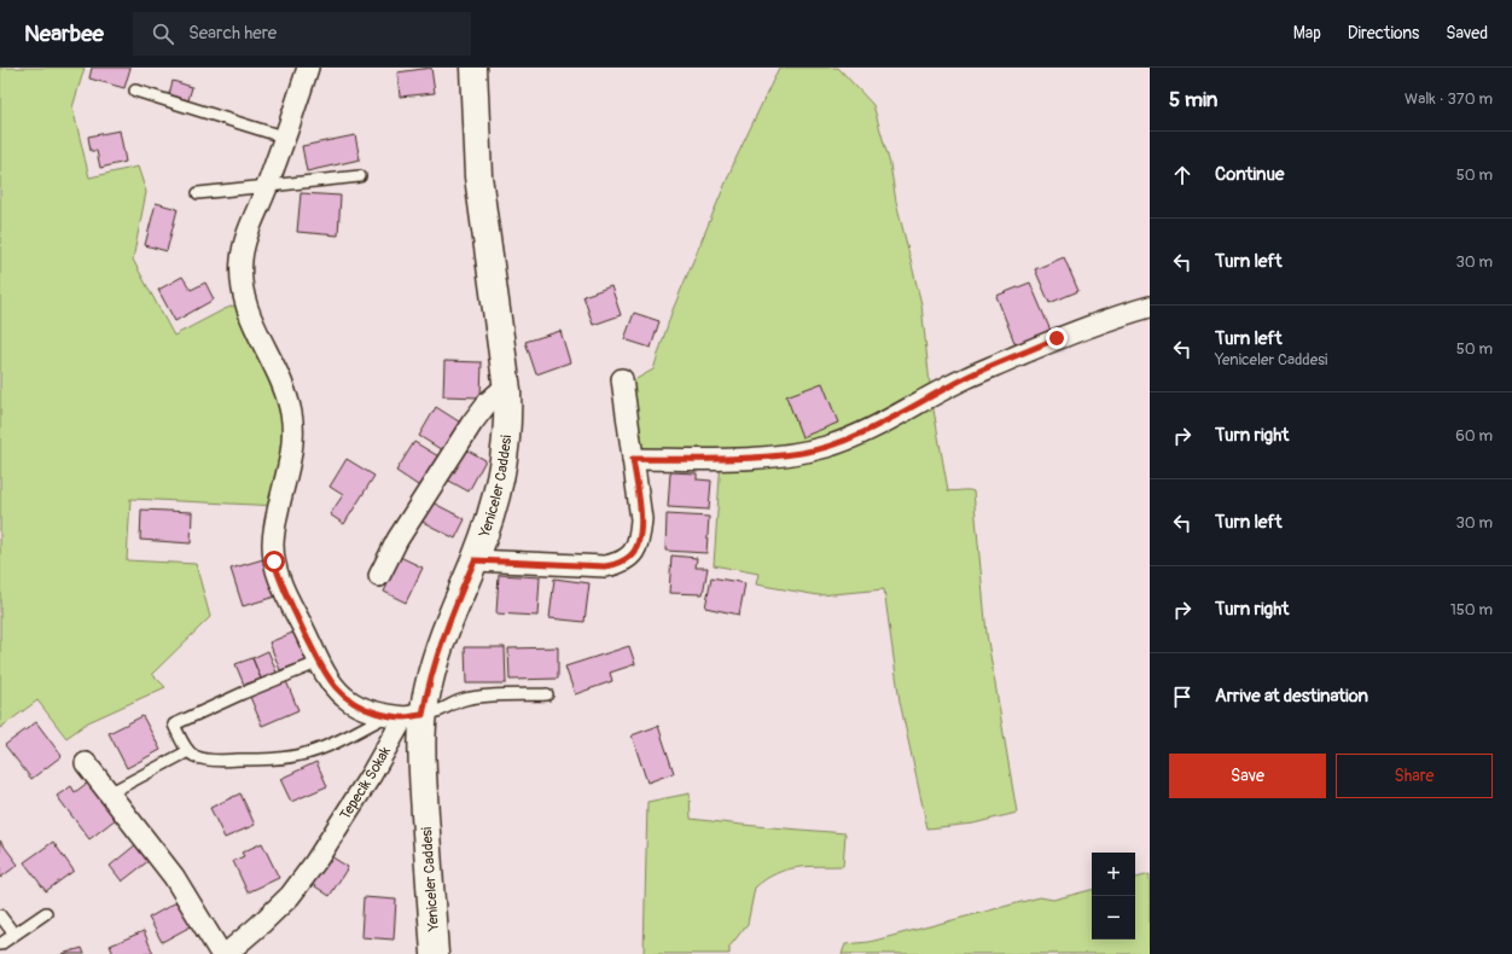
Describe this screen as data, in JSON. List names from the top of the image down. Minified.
{"streets":{"street":["Yeniceler Caddesi","Tepecik Sokak"]},"crossings":[["Yeniceler Caddesi","Tepecik Sokak"]],"page":{"header":"Nearbee","search":"Search here","nav":["Map","Directions","Saved"],"heading":["5 min","Walk · 370 m"],"list":[["Continue","50 m"],["Turn left","30 m"],["Turn left","Yeniceler Caddesi","50 m"],["Turn right","60 m"],["Turn left","30 m"],["Turn right","150 m"],"Arrive at destination"],"buttons":["Save","Share"],"map_buttons":["+","−"]}}
